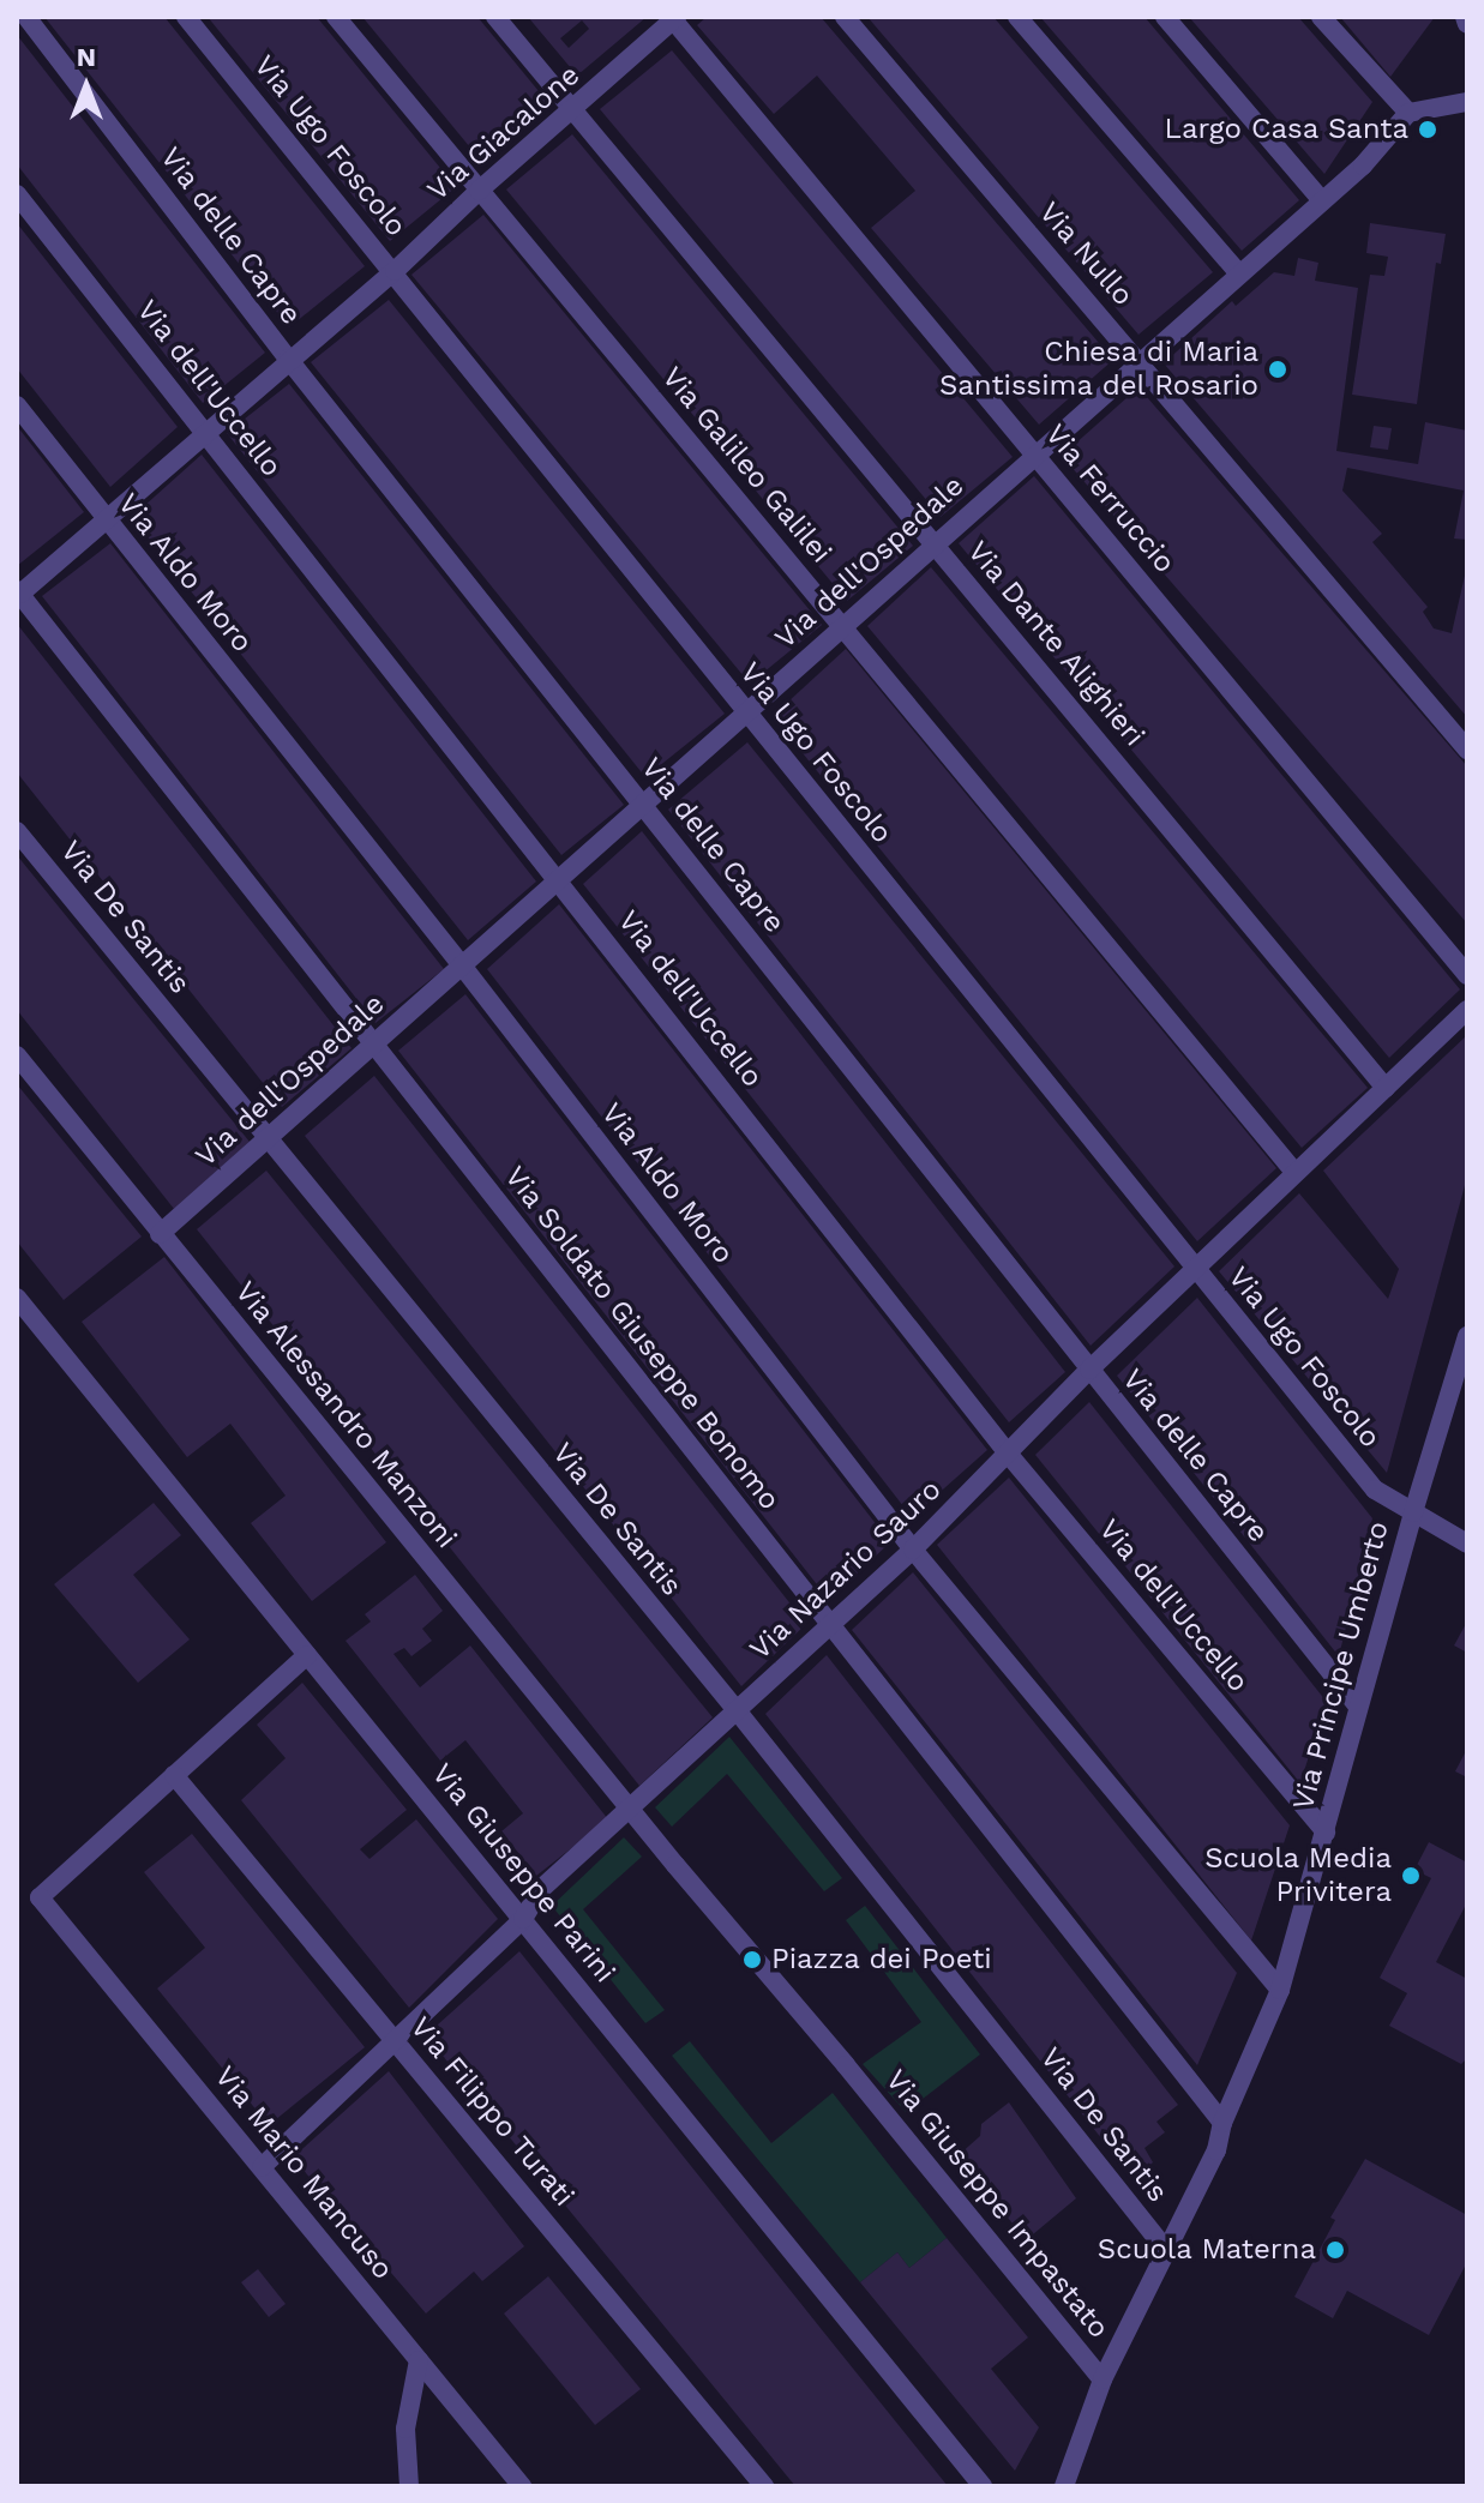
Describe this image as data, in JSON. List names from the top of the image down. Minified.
{"streets":{"street":["Via Giacalone","Via Ugo Foscolo","Via delle Capre","Via Nullo","Via dell'Uccello","Via Galileo Galilei","Via Ferruccio","Via dell'Ospedale","Via Aldo Moro","Via Dante Alighieri","Via De Santis","Via Soldato Giuseppe Bonomo","Via Alessandro Manzoni","Via Nazario Sauro","Via Principe Umberto","Via Giuseppe Parini","Via Filippo Turati","Via Mario Mancuso","Via Giuseppe Impastato"]},"crossings":[["Via Giacalone","Via Ugo Foscolo"],["Via Giacalone","Via delle Capre"],["Via Giacalone","Via dell'Uccello"],["Via Giacalone","Via Galileo Galilei"],["Via Giacalone","Via Ferruccio"],["Via Giacalone","Via Aldo Moro"],["Via Giacalone","Via Dante Alighieri"],["Via Giacalone","Via Soldato Giuseppe Bonomo"],["Via Ugo Foscolo","Via dell'Ospedale"],["Via Ugo Foscolo","Via Nazario Sauro"],["Via Ugo Foscolo","Via Principe Umberto"],["Via delle Capre","Via dell'Ospedale"],["Via delle Capre","Via Nazario Sauro"],["Via delle Capre","Via Principe Umberto"],["Via Nullo","Via dell'Ospedale"],["Via dell'Uccello","Via dell'Ospedale"],["Via dell'Uccello","Via Nazario Sauro"],["Via dell'Uccello","Via Principe Umberto"],["Via Galileo Galilei","Via dell'Ospedale"],["Via Galileo Galilei","Via Nazario Sauro"],["Via Ferruccio","Via dell'Ospedale"],["Via dell'Ospedale","Via Aldo Moro"],["Via dell'Ospedale","Via Dante Alighieri"],["Via dell'Ospedale","Via De Santis"],["Via dell'Ospedale","Via Soldato Giuseppe Bonomo"],["Via dell'Ospedale","Via Alessandro Manzoni"],["Via Aldo Moro","Via Nazario Sauro"],["Via Aldo Moro","Via Principe Umberto"],["Via Dante Alighieri","Via Nazario Sauro"],["Via De Santis","Via Nazario Sauro"],["Via De Santis","Via Principe Umberto"],["Via Soldato Giuseppe Bonomo","Via Nazario Sauro"],["Via Soldato Giuseppe Bonomo","Via Principe Umberto"],["Via Alessandro Manzoni","Via Nazario Sauro"],["Via Alessandro Manzoni","Via Giuseppe Impastato"],["Via Nazario Sauro","Via Giuseppe Parini"],["Via Nazario Sauro","Via Filippo Turati"],["Via Nazario Sauro","Via Mario Mancuso"],["Via Nazario Sauro","Via Giuseppe Impastato"],["Via Principe Umberto","Via Giuseppe Impastato"],["Via Filippo Turati","Via Mario Mancuso"]],"places":["Largo Casa Santa","Chiesa di Maria Santissima del Rosario","Scuola Media Privitera","Piazza dei Poeti","Scuola Materna"],"north":"top"}
